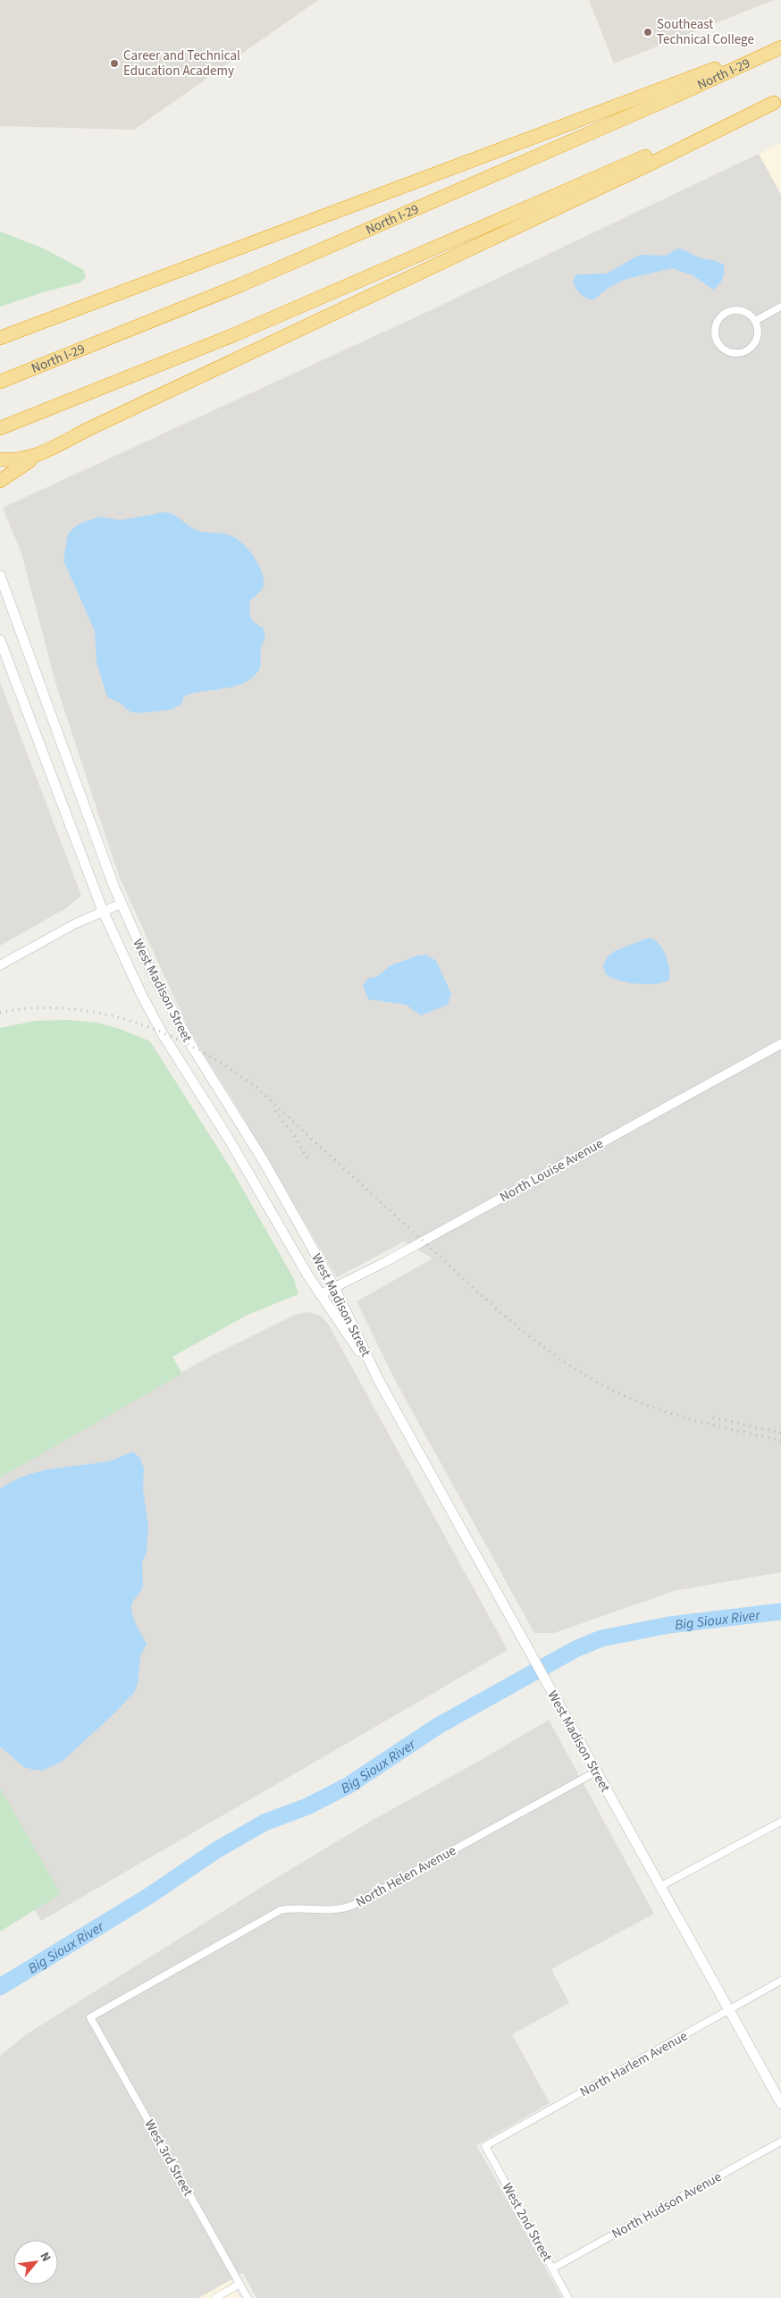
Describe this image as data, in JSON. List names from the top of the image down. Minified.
{"streets":{"highway":["North I-29"],"main road":["West Madison Street"],"street":["North Louise Avenue","North Helen Avenue","North Harlem Avenue","West 3rd Street","North Hudson Avenue","West 2nd Street"]},"crossings":[["West Madison Street","North Louise Avenue"],["West Madison Street","North Helen Avenue"],["West Madison Street","North Harlem Avenue"],["North Helen Avenue","West 3rd Street"],["North Harlem Avenue","West 2nd Street"],["North Hudson Avenue","West 2nd Street"]],"water":["Big Sioux River"],"places":["Southeast Technical College","Career and Technical Education Academy"],"north":"top right"}
